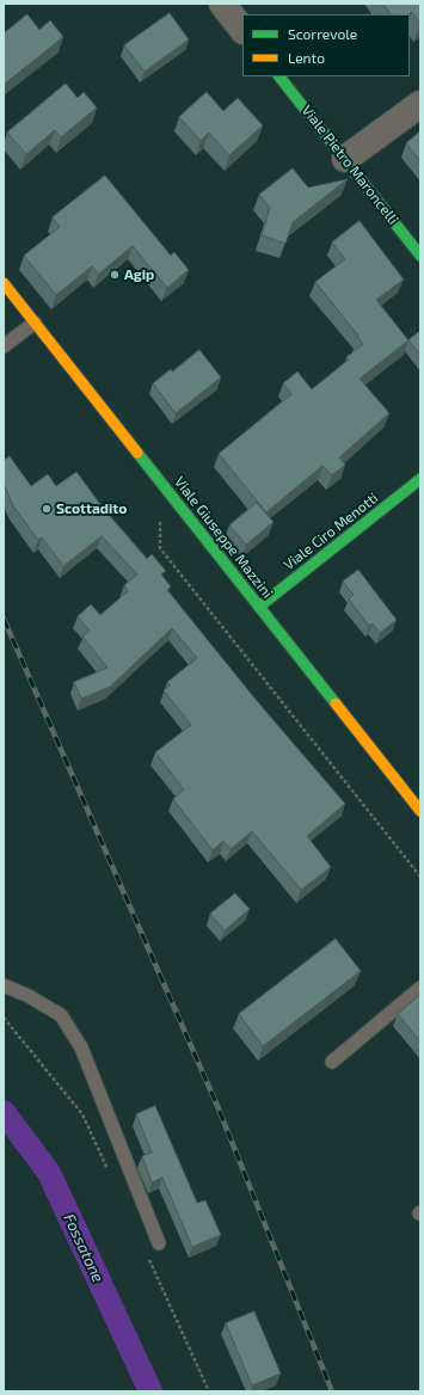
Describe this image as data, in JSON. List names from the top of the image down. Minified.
{"streets":{"street":["Viale Pietro Maroncelli","Viale Ciro Menotti","Viale Giuseppe Mazzini"]},"crossings":[["Viale Ciro Menotti","Viale Giuseppe Mazzini"]],"water":["Fossatone"],"places":["Agip","Scottadito"],"legend":["Scorrevole","Lento"]}
